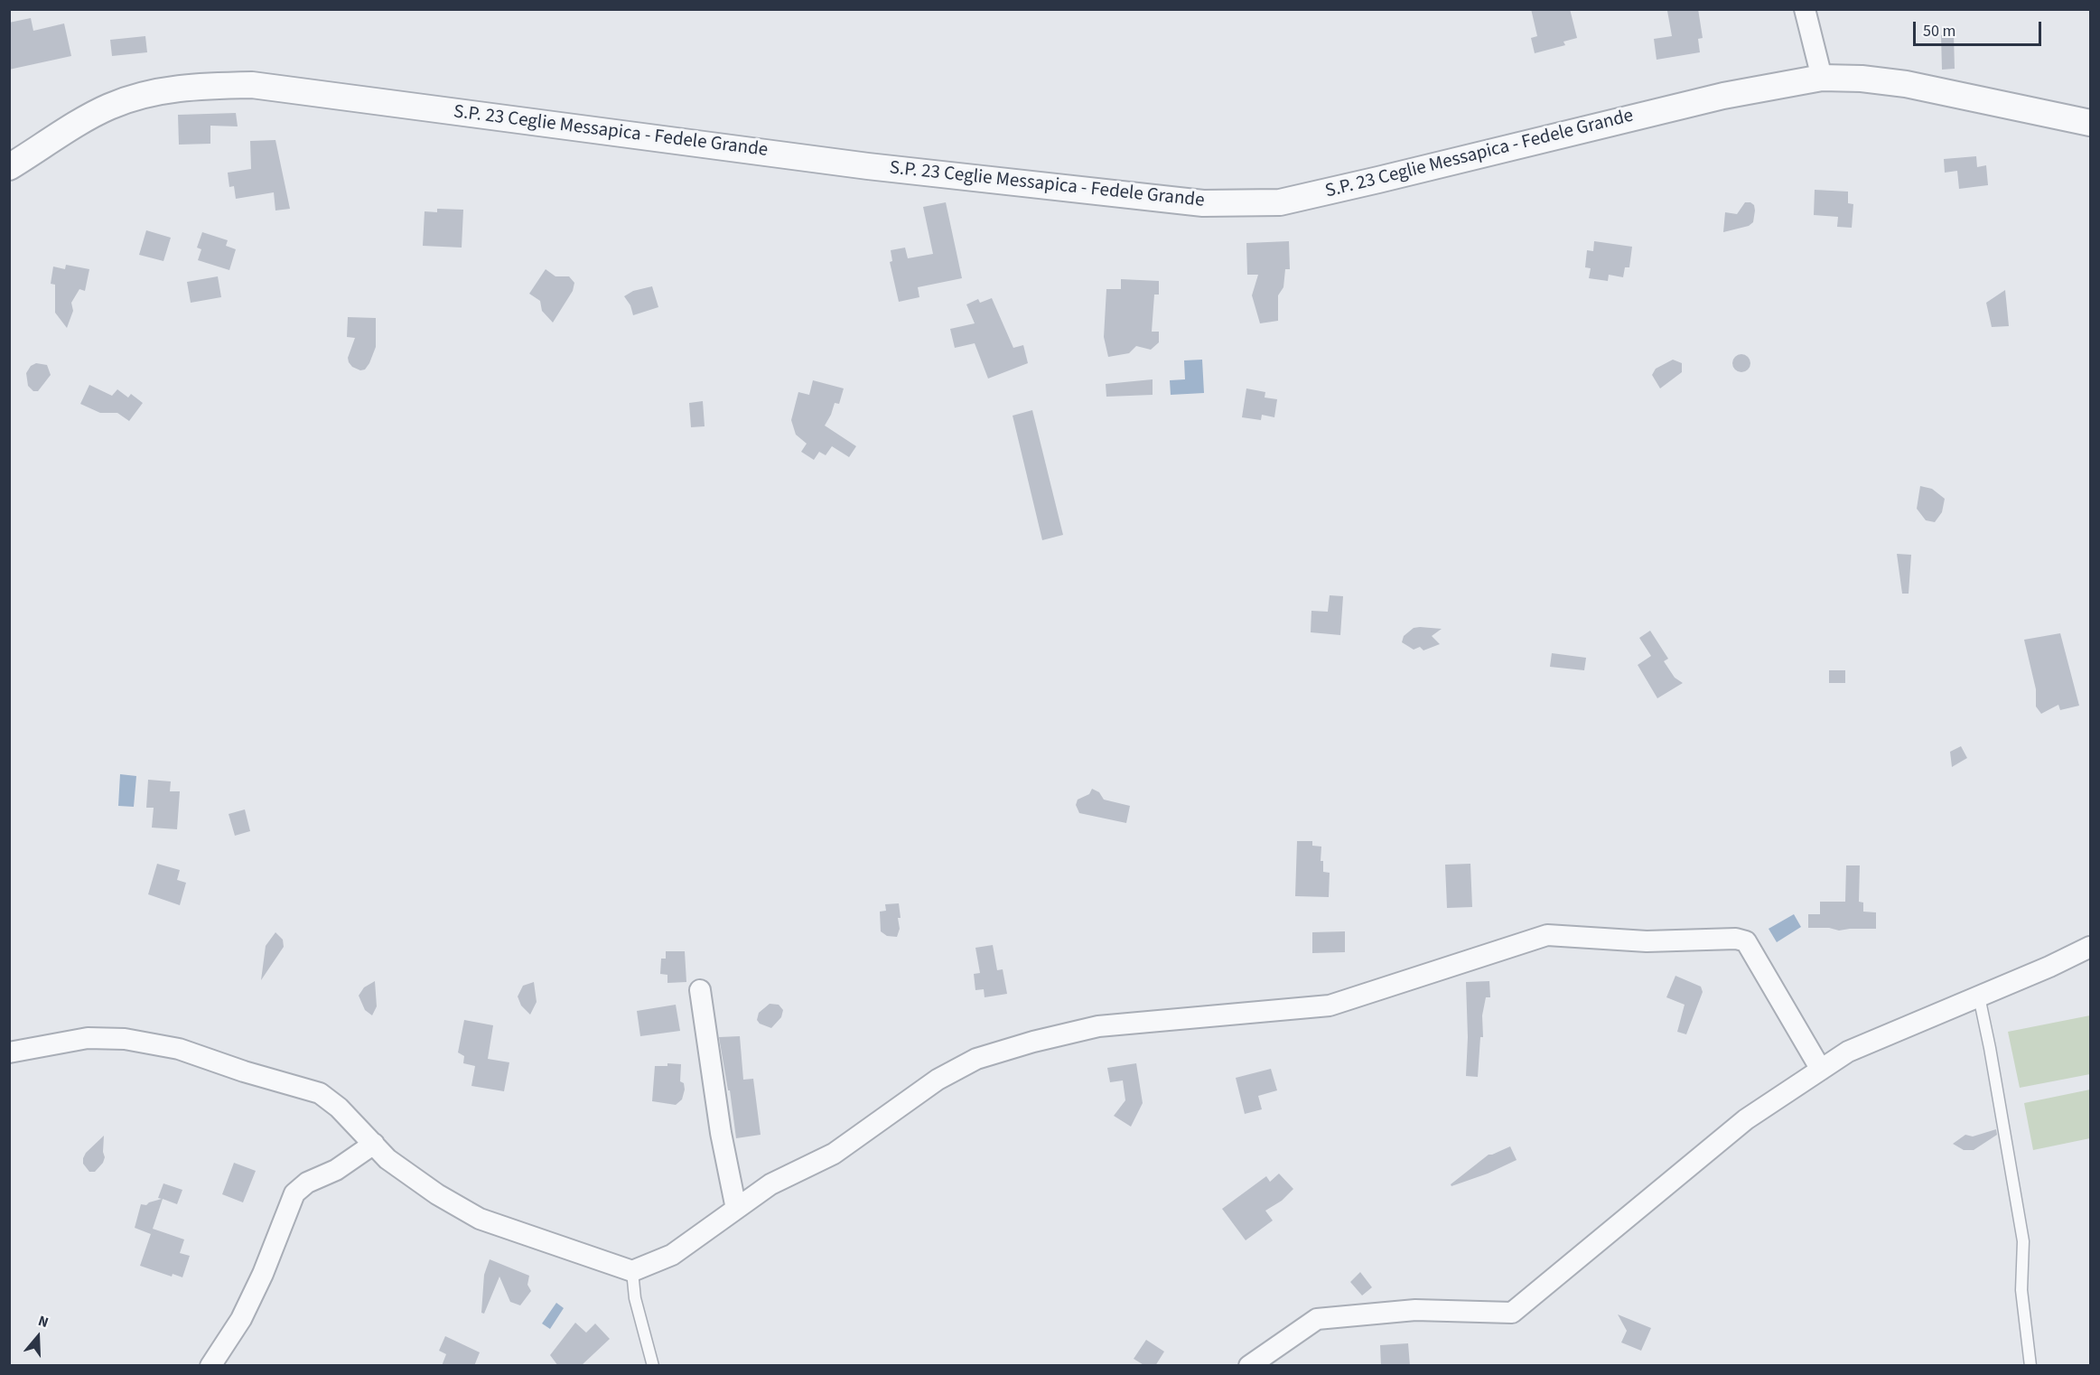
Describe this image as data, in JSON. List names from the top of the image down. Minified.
{"streets":{"street":["S.P. 23 Ceglie Messapica - Fedele Grande"]},"scale_bar":"50 m","north":"top"}
